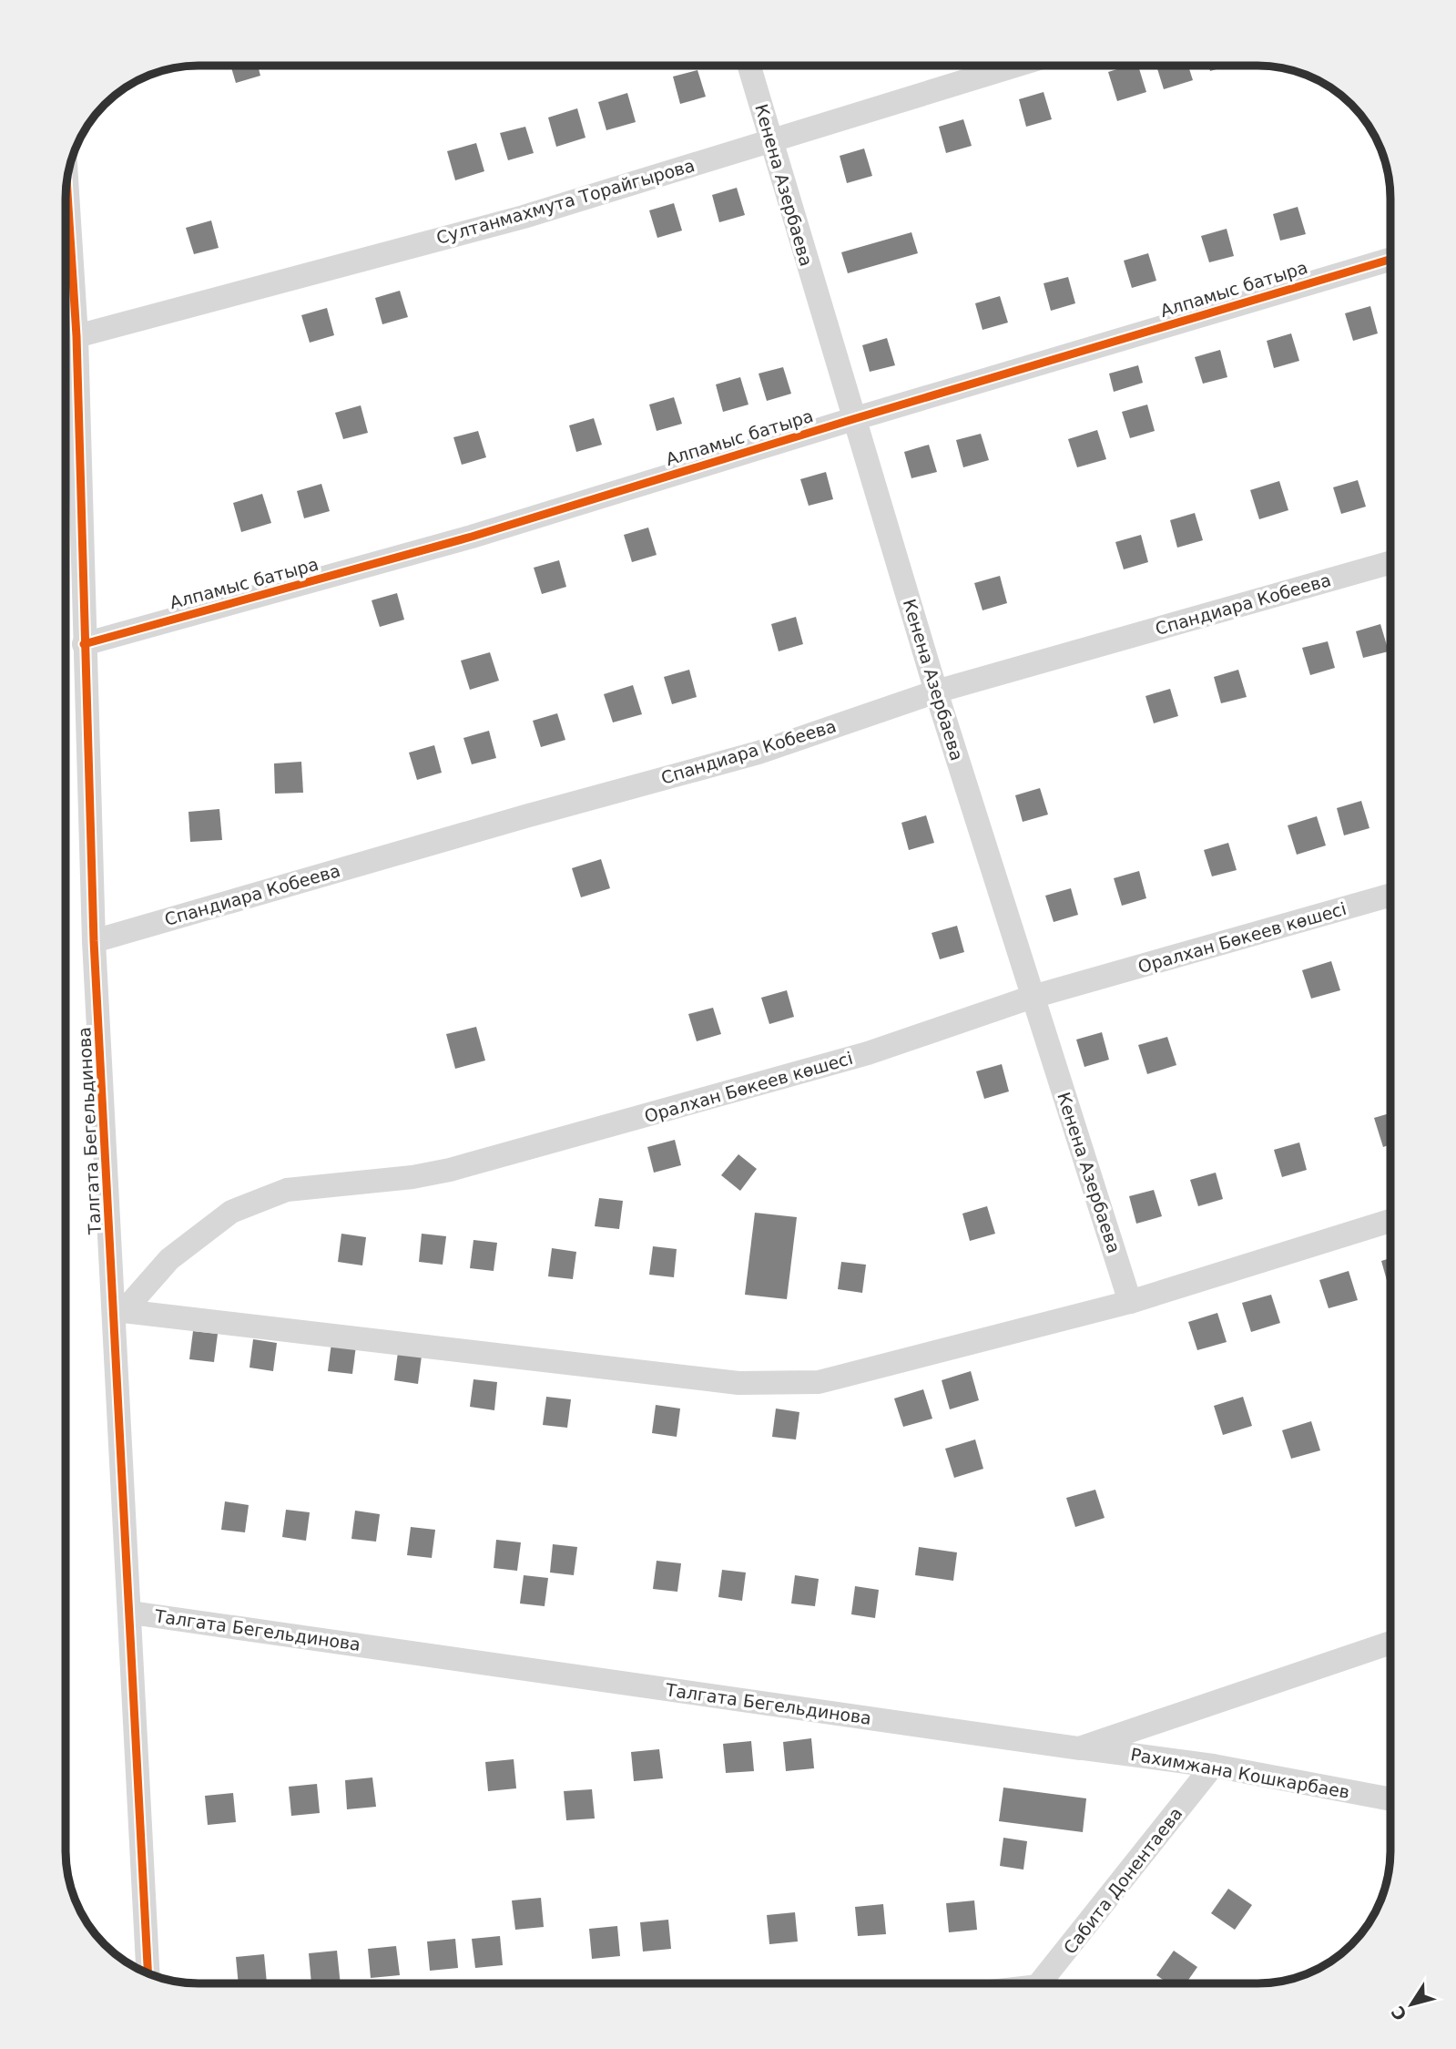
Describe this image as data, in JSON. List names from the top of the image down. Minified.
{"streets":{"street":["Кенена Азербаева","Султанмахмута Торайгырова","Алпамыс батыра","Спандиара Кобеева","Оралхан Бөкеев көшесі","Талгата Бегельдинова","Рахимжана Кошкарбаев","Сабита Донентаева"]},"crossings":[["Кенена Азербаева","Султанмахмута Торайгырова"],["Кенена Азербаева","Алпамыс батыра"],["Кенена Азербаева","Спандиара Кобеева"],["Кенена Азербаева","Оралхан Бөкеев көшесі"],["Султанмахмута Торайгырова","Талгата Бегельдинова"],["Алпамыс батыра","Талгата Бегельдинова"],["Спандиара Кобеева","Талгата Бегельдинова"],["Оралхан Бөкеев көшесі","Талгата Бегельдинова"],["Талгата Бегельдинова","Рахимжана Кошкарбаев"],["Рахимжана Кошкарбаев","Сабита Донентаева"]],"north":"bottom left"}
